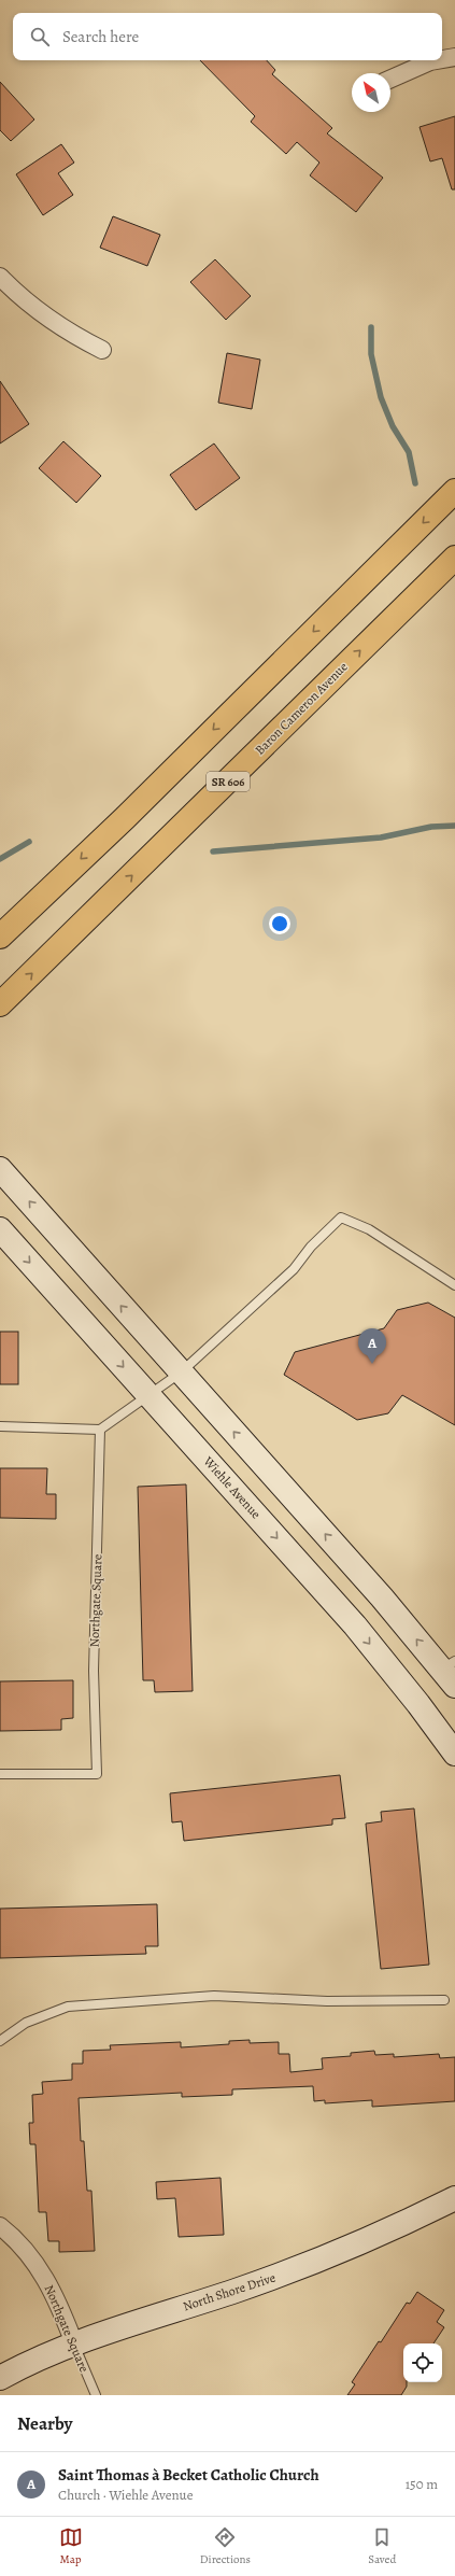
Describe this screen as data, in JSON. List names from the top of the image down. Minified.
{"streets":{"main road":["Baron Cameron Avenue","SR 606","Wiehle Avenue","North Shore Drive"],"street":["Northgate Square"]},"crossings":[["Northgate Square","North Shore Drive"]],"north":"top left","page":{"search":"Search here","pins":"A","heading":"Nearby","list":[{"mark":"A","name":"Saint Thomas à Becket Catholic Church","note":"Church · Wiehle Avenue","value":"150 m"}],"nav":["Map","Directions","Saved"]}}
